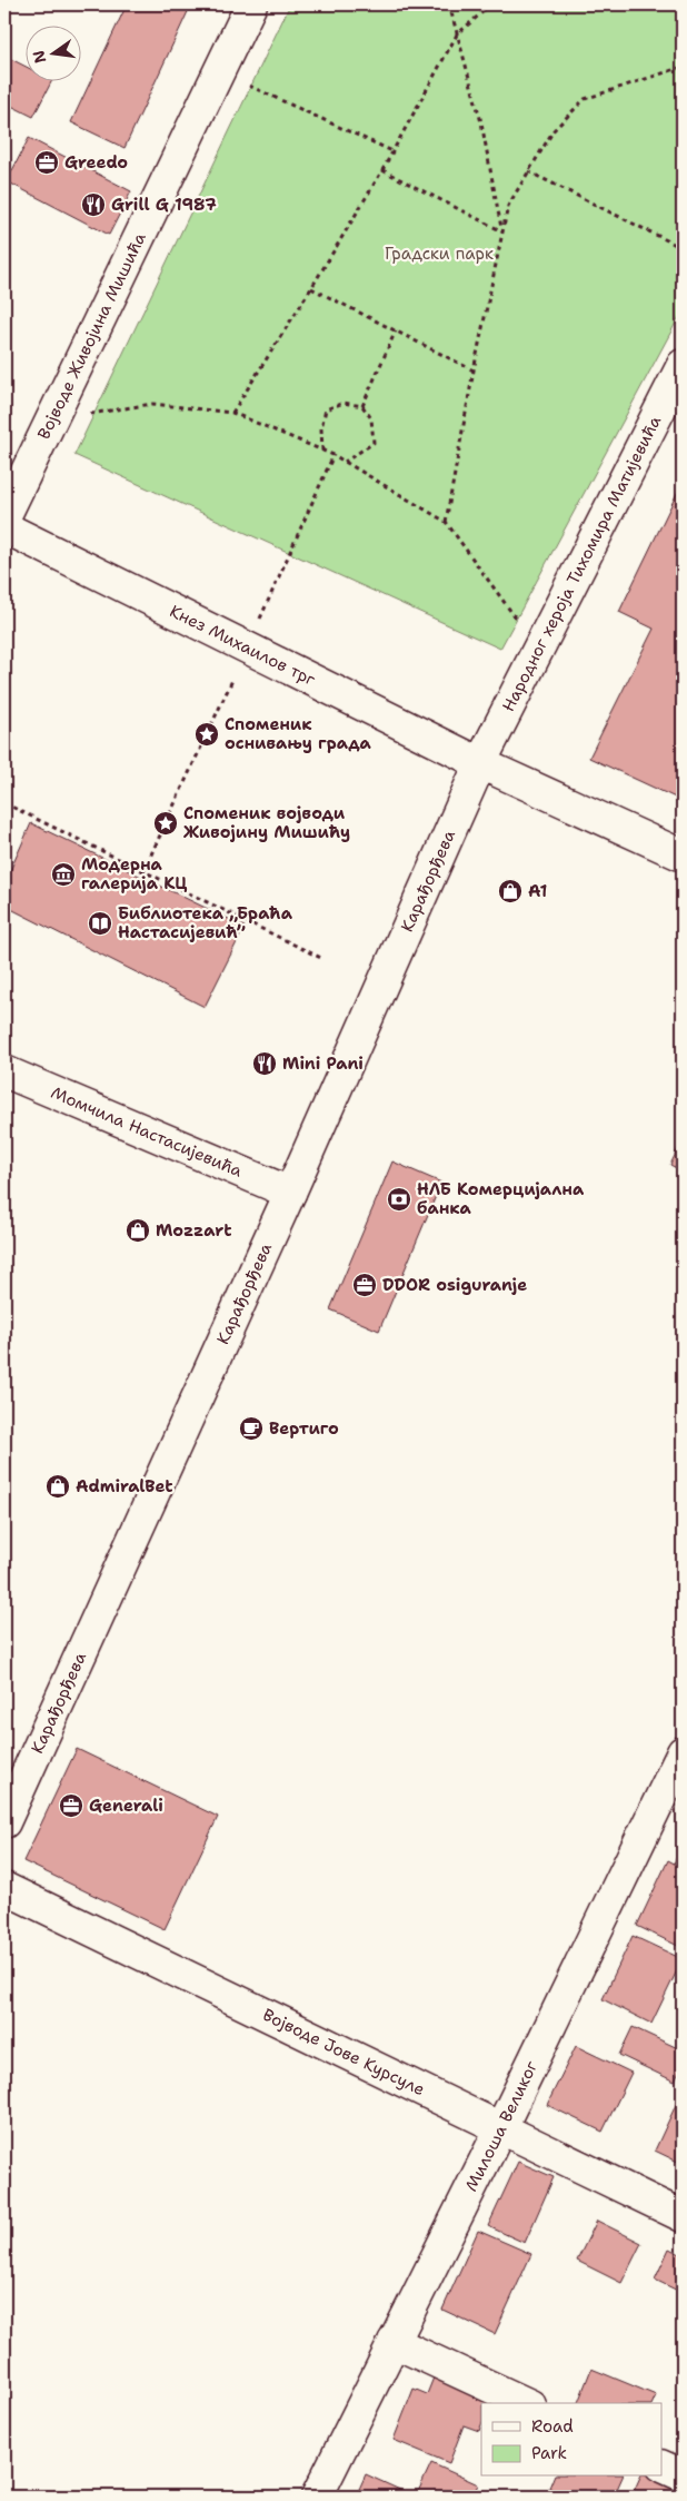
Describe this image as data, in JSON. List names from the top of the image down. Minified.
{"streets":{"street":["Војводе Живојина Мишића","Народног хероја Тихомира Матијевића","Кнез Михаилов трг","Карађорђева","Момчила Настасијевића","Војводе Јове Курсуле","Милоша Великог"]},"crossings":[["Народног хероја Тихомира Матијевића","Кнез Михаилов трг"],["Народног хероја Тихомира Матијевића","Карађорђева"],["Кнез Михаилов трг","Карађорђева"],["Карађорђева","Момчила Настасијевића"],["Војводе Јове Курсуле","Милоша Великог"]],"parks":["Градски парк"],"places":{"office":["Greedo","DDOR osiguranje","Generali"],"restaurant":["Grill G 1987","Mini Pani"],"place":["Споменик оснивању града","Споменик војводи Живојину Мишићу"],"museum":["Модерна галерија КЦ"],"shop":["A1","Mozzart","AdmiralBet"],"library":["Библиотека „Браћа Настасијевић”"],"bank":["НЛБ Комерцијална банка"],"cafe":["Вертиго"]},"legend":["Road","Park"],"north":"left"}
